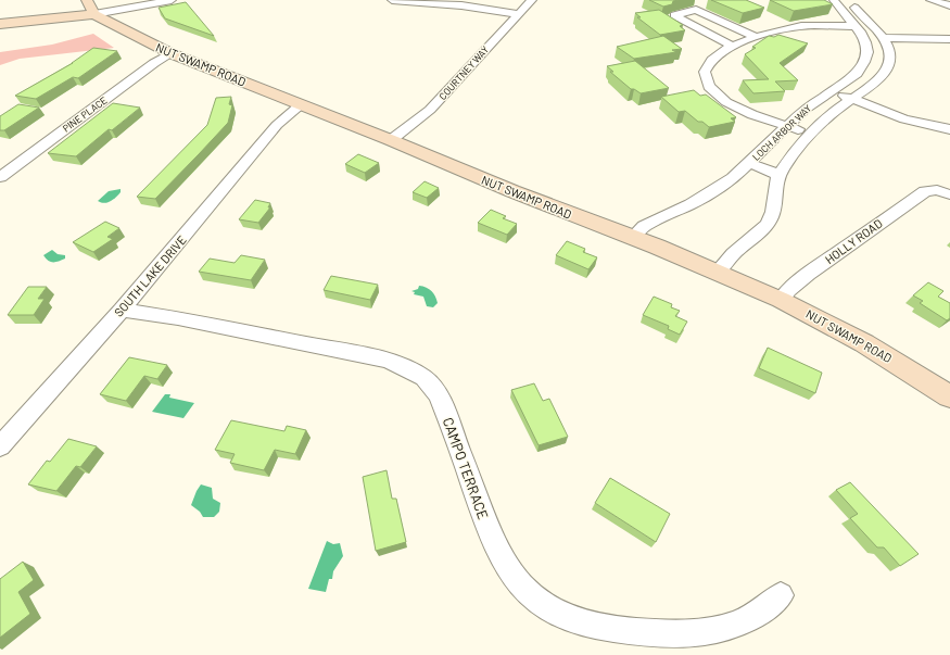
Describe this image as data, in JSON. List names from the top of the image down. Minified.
{"streets":{"main road":["NUT SWAMP ROAD"],"street":["COURTNEY WAY","PINE PLACE","LOCH ARBOR WAY","HOLLY ROAD","SOUTH LAKE DRIVE","CAMPO TERRACE"]},"crossings":[["NUT SWAMP ROAD","COURTNEY WAY"],["NUT SWAMP ROAD","PINE PLACE"],["NUT SWAMP ROAD","LOCH ARBOR WAY"],["NUT SWAMP ROAD","HOLLY ROAD"],["NUT SWAMP ROAD","SOUTH LAKE DRIVE"],["SOUTH LAKE DRIVE","CAMPO TERRACE"]]}
